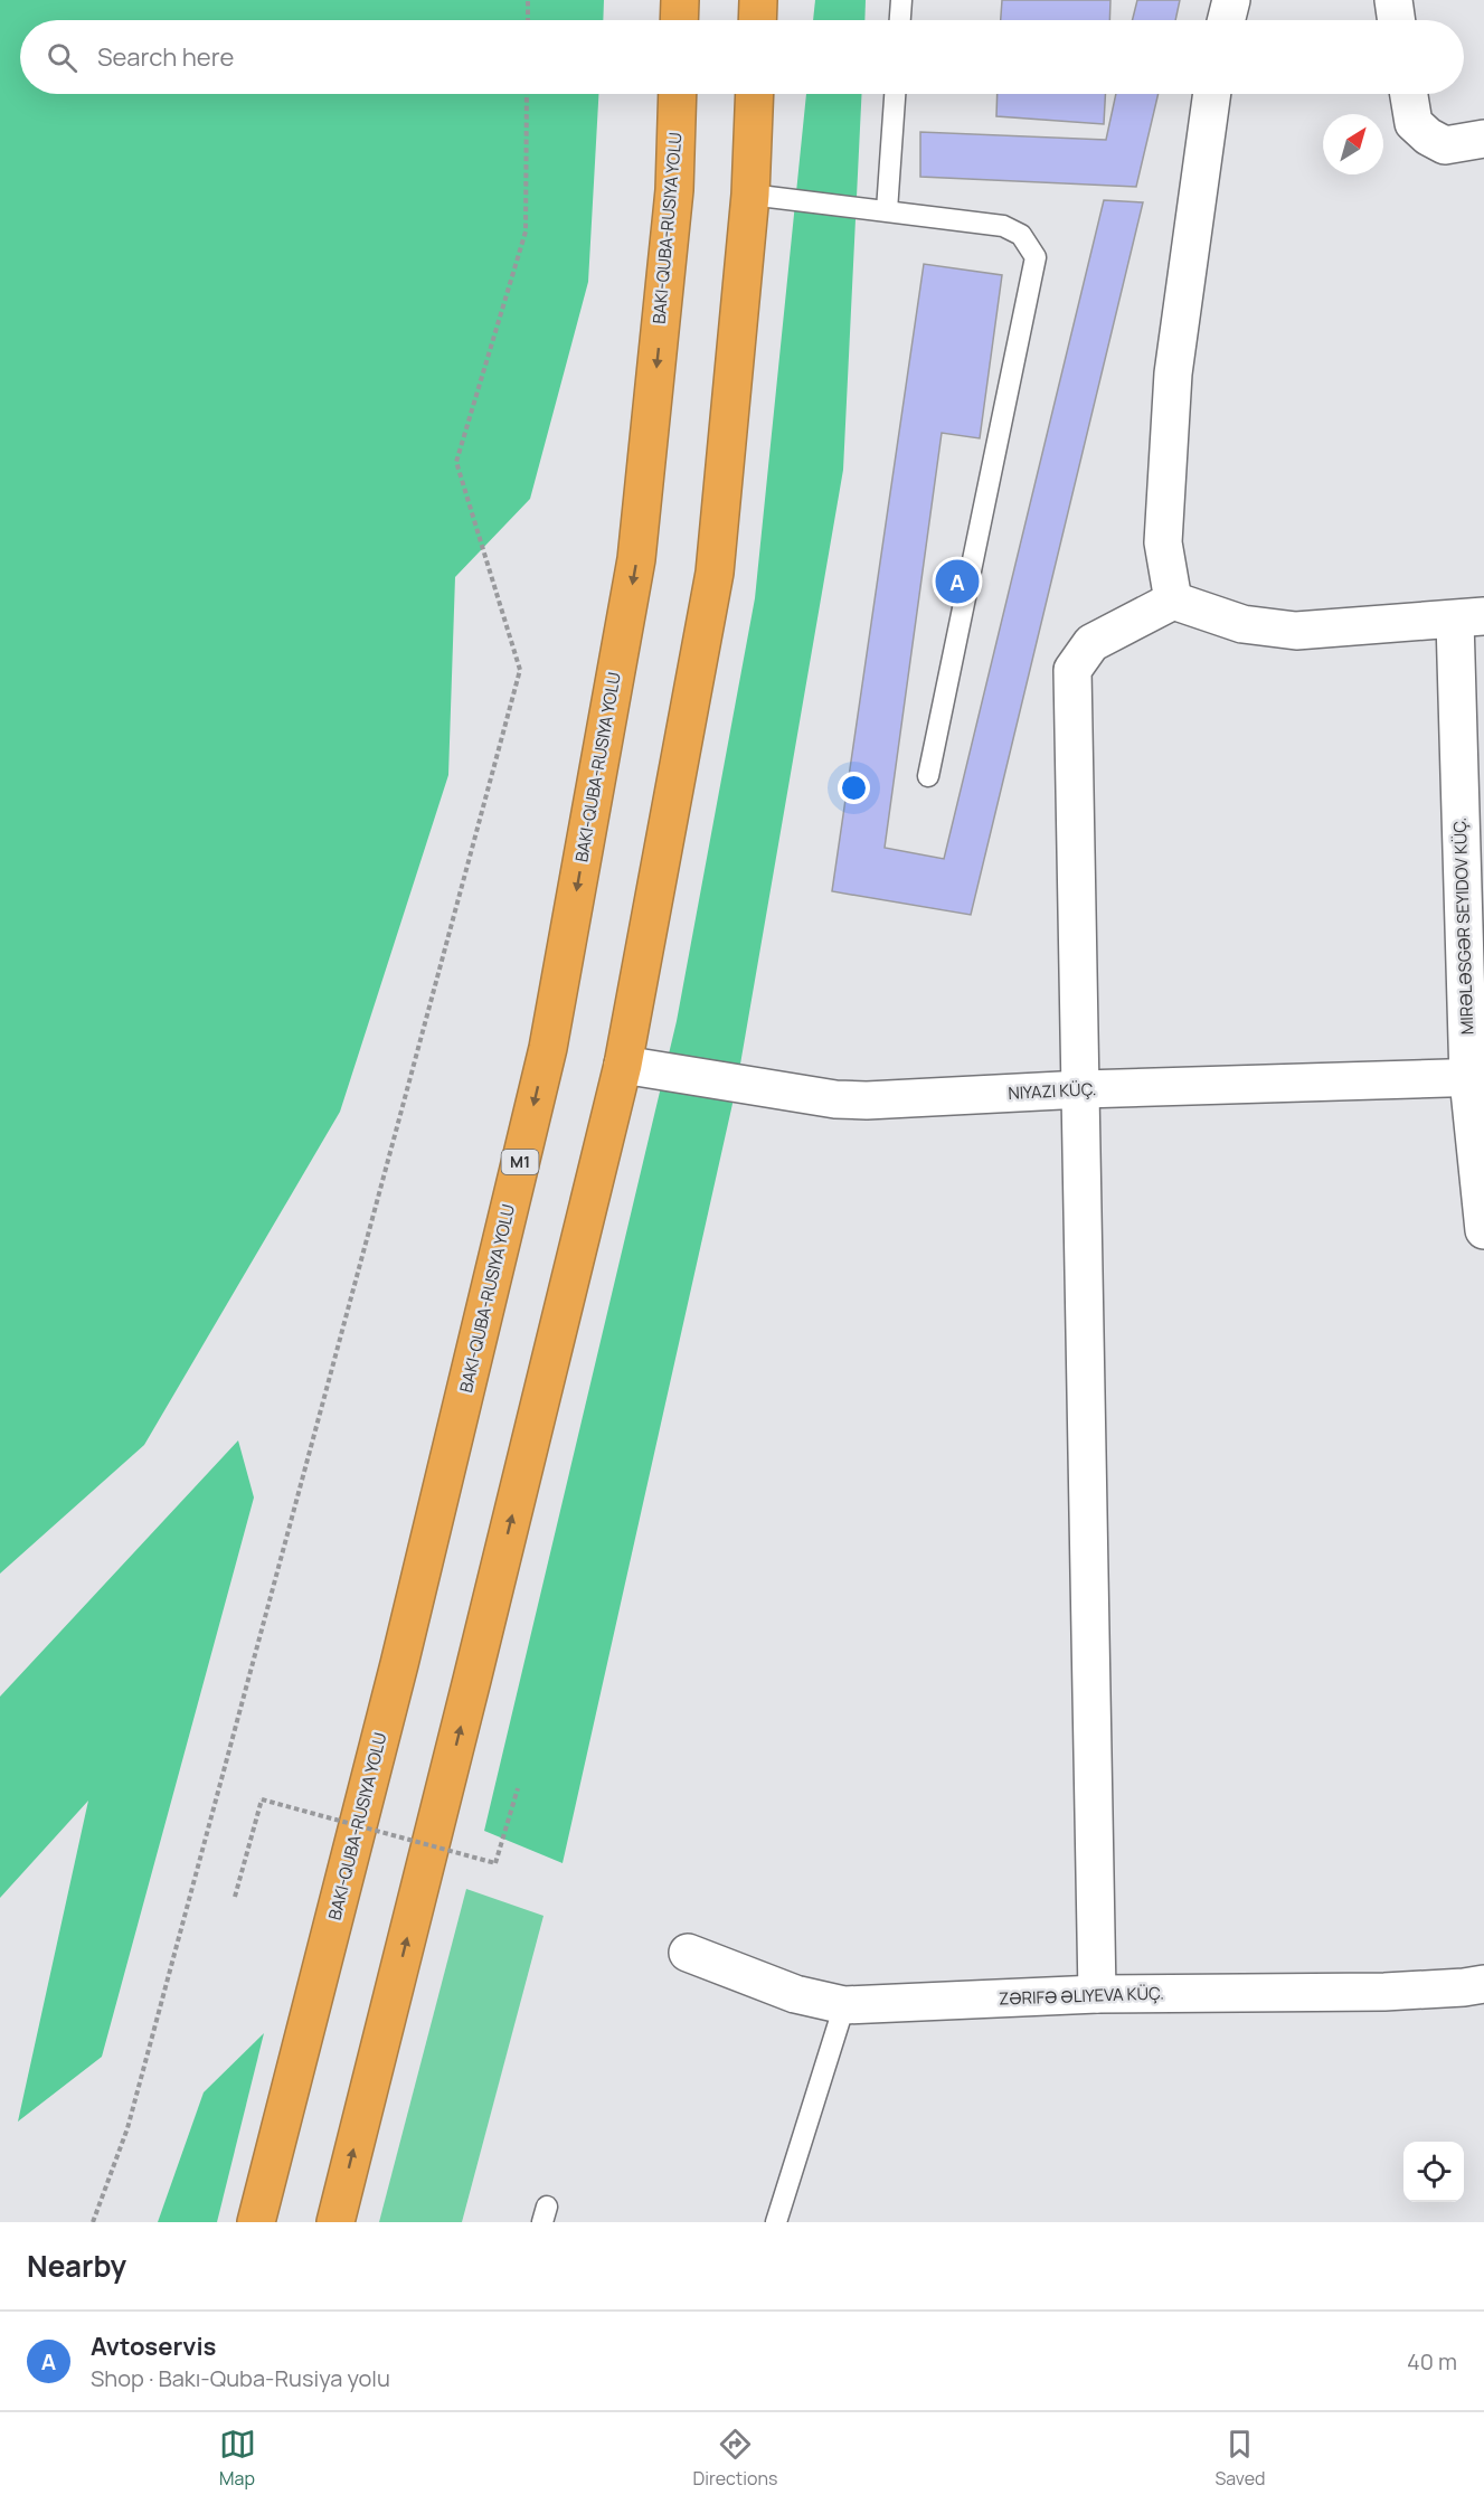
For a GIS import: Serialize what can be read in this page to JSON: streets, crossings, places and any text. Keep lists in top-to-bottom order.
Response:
{
  "streets": {
    "highway": ["M1"],
    "street": ["MIRƏLƏSGƏR SEYIDOV KÜÇ.", "NIYAZI KÜÇ.", "ZƏRIFƏ ƏLIYEVA KÜÇ."]
  },
  "crossings": [
    ["MIRƏLƏSGƏR SEYIDOV KÜÇ.", "NIYAZI KÜÇ."]
  ],
  "north": "top right",
  "page": {
    "search": "Search here",
    "pins": "A",
    "heading": "Nearby",
    "list": [
      {
        "mark": "A",
        "name": "Avtoservis",
        "note": "Shop · Bakı-Quba-Rusiya yolu",
        "value": "40 m"
      }
    ],
    "nav": ["Map", "Directions", "Saved"]
  }
}
